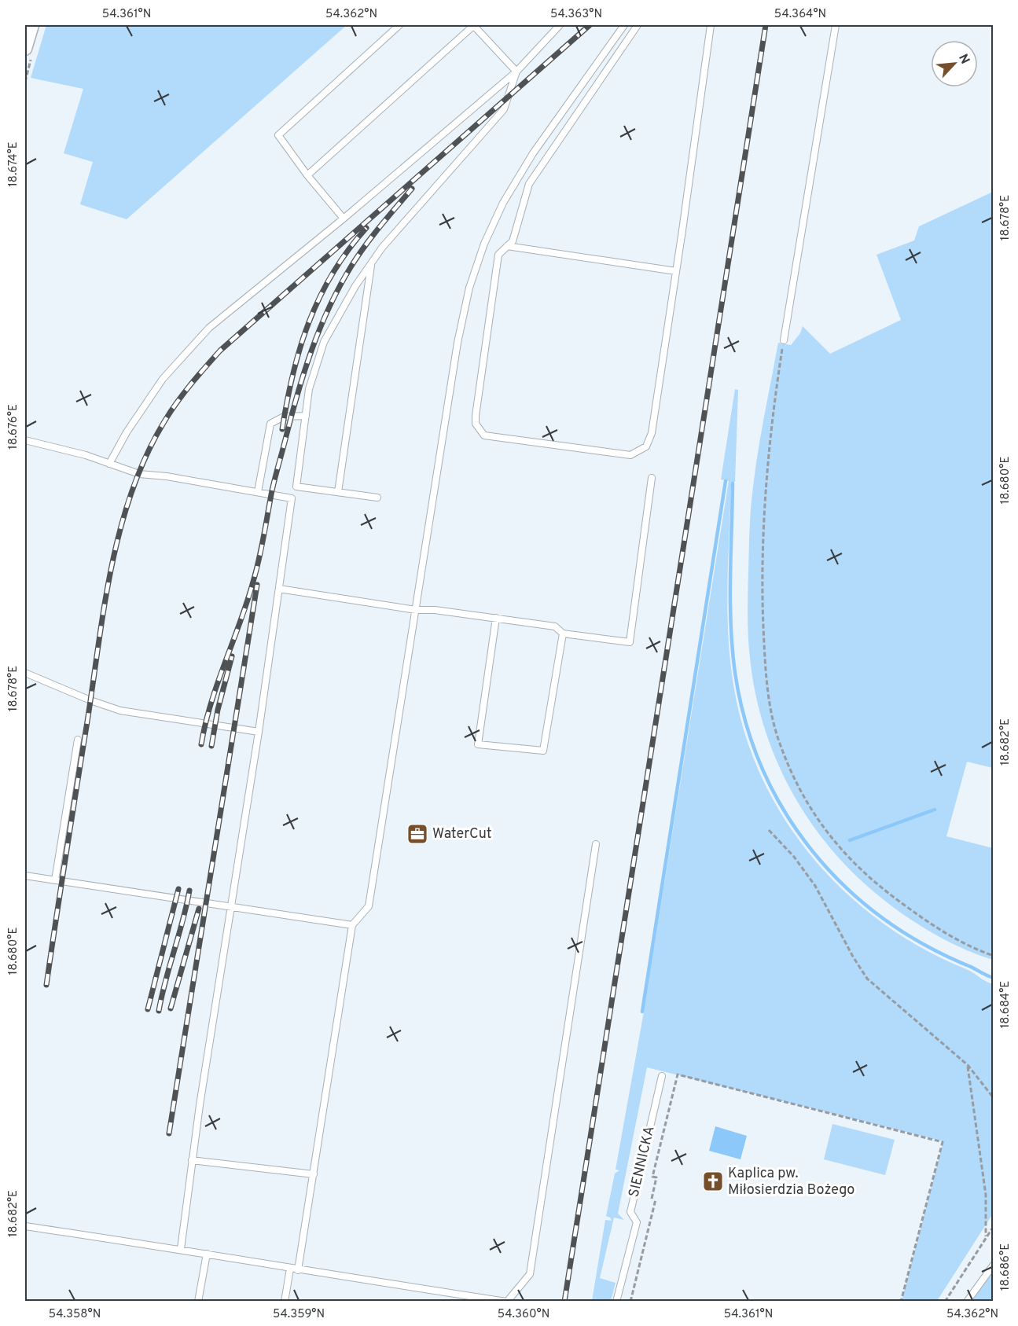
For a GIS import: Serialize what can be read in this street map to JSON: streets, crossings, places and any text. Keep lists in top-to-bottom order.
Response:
{
  "streets": {
    "lane": ["SIENNICKA"]
  },
  "places": {
    "office": ["WaterCut"],
    "church": ["Kaplica pw. Miłosierdzia Bożego"]
  },
  "north": "top right",
  "coordinates": [
    "54.361°N",
    "54.362°N",
    "54.363°N",
    "54.364°N",
    "18.674°E",
    "18.678°E",
    "18.676°E",
    "18.680°E",
    "18.682°E",
    "18.684°E",
    "18.686°E",
    "54.358°N",
    "54.359°N",
    "54.360°N"
  ]
}
